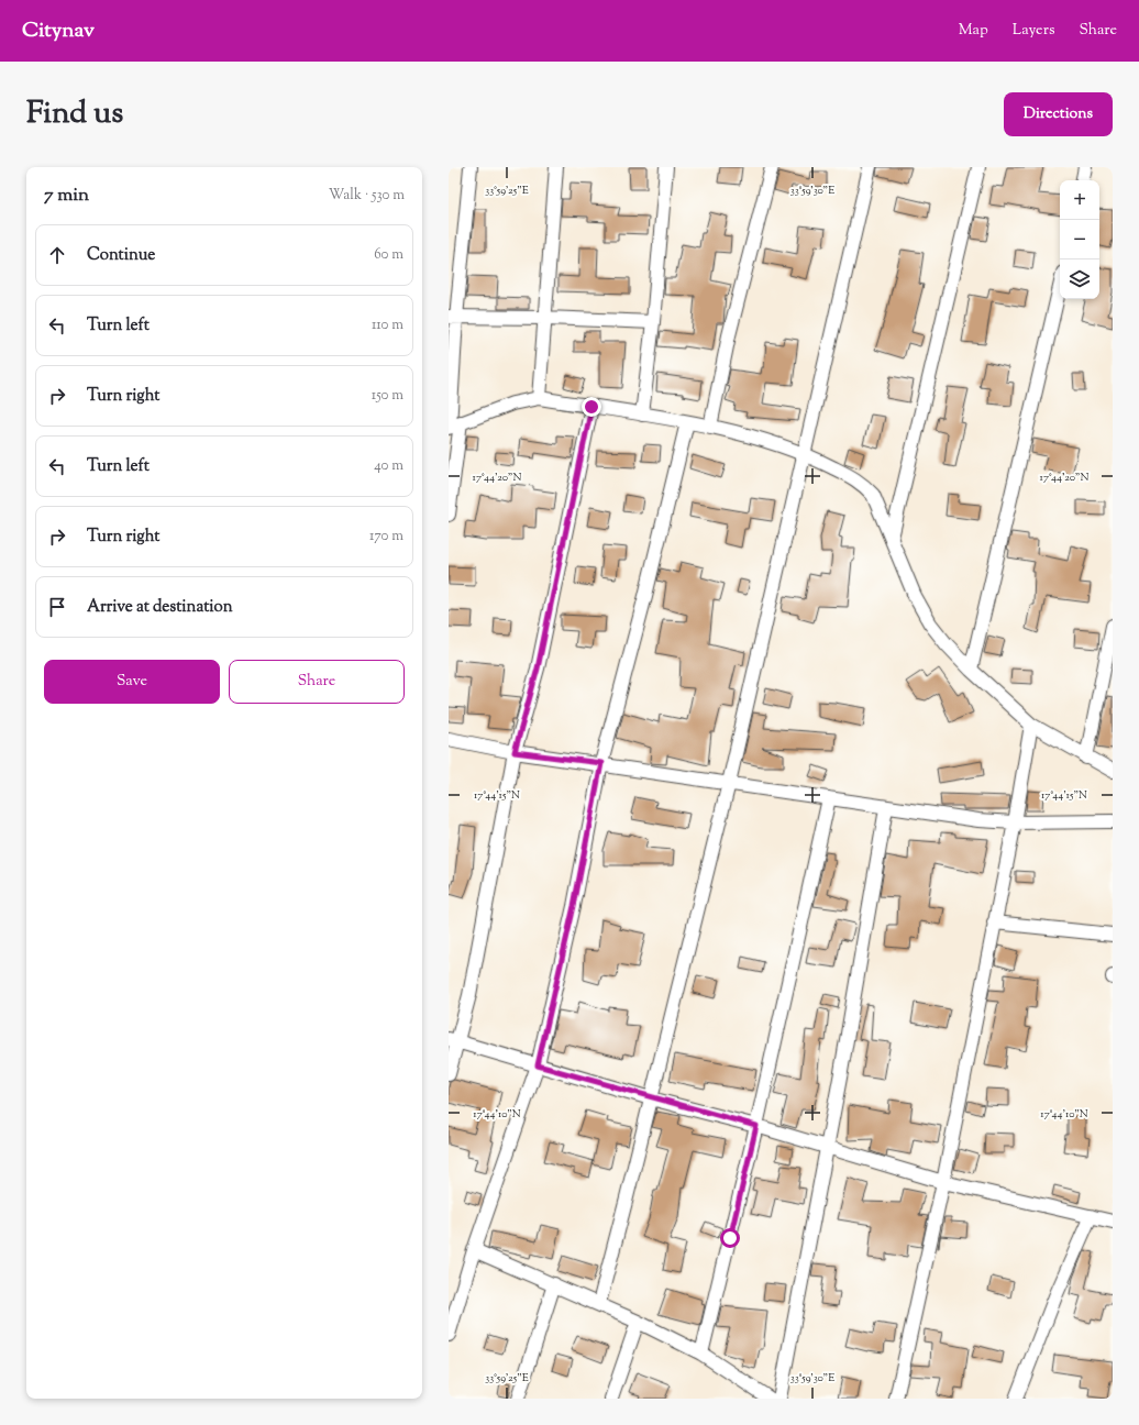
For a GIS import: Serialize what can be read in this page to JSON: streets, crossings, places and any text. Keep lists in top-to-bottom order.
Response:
{
  "page": {
    "header": "Citynav",
    "nav": ["Map", "Layers", "Share"],
    "title": "Find us",
    "buttons": [
      "Directions",
      ["Save", "Share"]
    ],
    "heading": ["7 min", "Walk · 530 m"],
    "map_buttons": ["+", "−"],
    "list": [
      ["Continue", "60 m"],
      ["Turn left", "110 m"],
      ["Turn right", "150 m"],
      ["Turn left", "40 m"],
      ["Turn right", "170 m"],
      "Arrive at destination"
    ]
  },
  "coordinates": [
    "33°59'25\"E",
    "33°59'30\"E",
    "17°44'20\"N",
    "17°44'15\"N",
    "17°44'10\"N"
  ]
}
